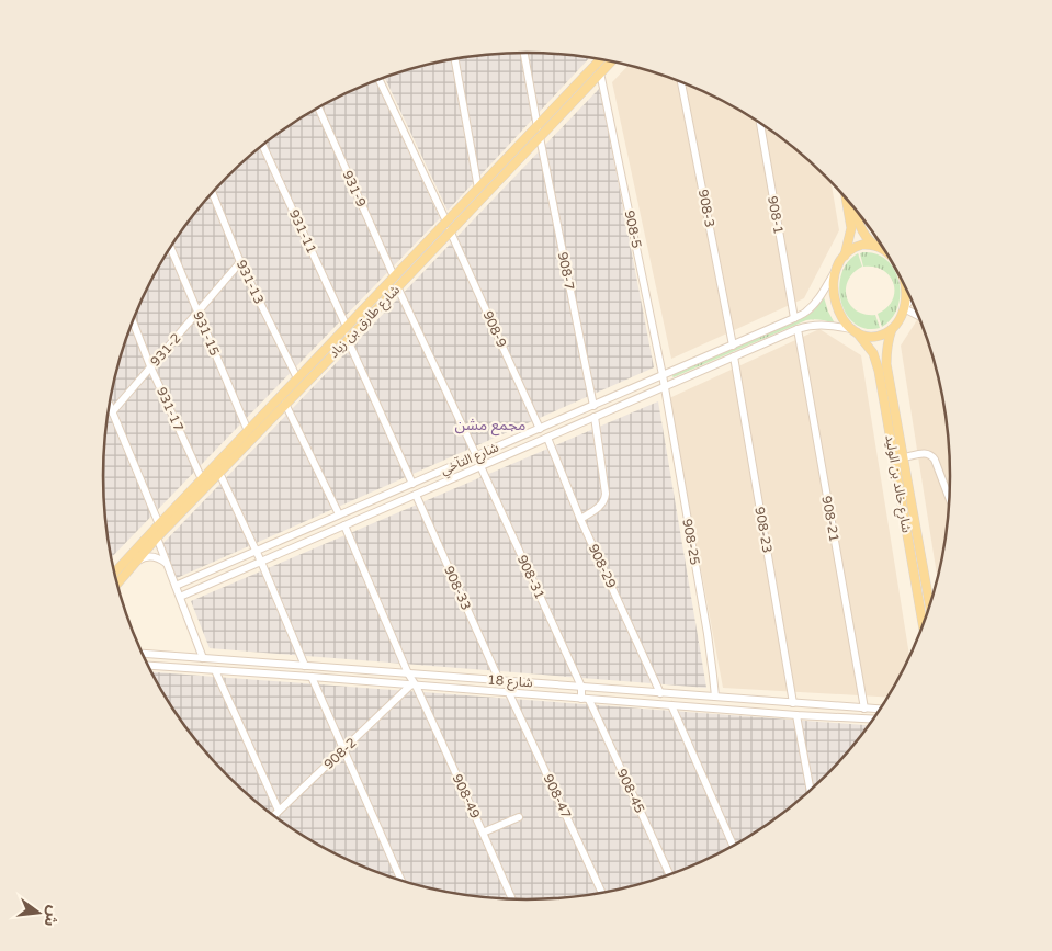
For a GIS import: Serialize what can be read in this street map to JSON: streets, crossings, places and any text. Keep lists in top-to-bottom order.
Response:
{
  "streets": {
    "main road": ["شارع طارق بن زياد", "شارع خالد بن الوليد"],
    "street": [
      "931-9",
      "908-3",
      "908-1",
      "908-5",
      "931-11",
      "908-7",
      "931-13",
      "908-9",
      "931-15",
      "931-2",
      "931-17",
      "شارع التآخي",
      "908-21",
      "908-23",
      "908-25",
      "908-29",
      "908-31",
      "908-33",
      "شارع 18",
      "908-2",
      "908-45",
      "908-49",
      "908-47"
    ]
  },
  "crossings": [
    ["931-9", "شارع طارق بن زياد"],
    ["908-3", "شارع التآخي"],
    ["908-1", "شارع التآخي"],
    ["908-5", "شارع طارق بن زياد"],
    ["908-5", "شارع التآخي"],
    ["908-5", "908-25"],
    ["931-11", "شارع طارق بن زياد"],
    ["908-7", "شارع طارق بن زياد"],
    ["908-7", "شارع التآخي"],
    ["931-13", "شارع طارق بن زياد"],
    ["931-13", "931-2"],
    ["شارع طارق بن زياد", "908-9"],
    ["شارع طارق بن زياد", "931-15"],
    ["شارع طارق بن زياد", "931-17"],
    ["908-9", "شارع التآخي"],
    ["931-15", "931-2"],
    ["931-2", "931-17"],
    ["شارع التآخي", "شارع خالد بن الوليد"],
    ["شارع التآخي", "908-21"],
    ["شارع التآخي", "908-23"],
    ["شارع التآخي", "908-25"],
    ["شارع التآخي", "908-29"],
    ["شارع التآخي", "908-31"],
    ["شارع التآخي", "908-33"],
    ["شارع التآخي", "908-49"],
    ["908-21", "شارع 18"],
    ["908-23", "شارع 18"],
    ["908-25", "شارع 18"],
    ["908-29", "شارع 18"],
    ["908-31", "شارع 18"],
    ["908-33", "شارع 18"],
    ["شارع 18", "908-2"],
    ["شارع 18", "908-45"],
    ["شارع 18", "908-49"],
    ["شارع 18", "908-47"],
    ["908-2", "908-49"]
  ],
  "districts": ["مجمع مشن"],
  "north": "right"
}
